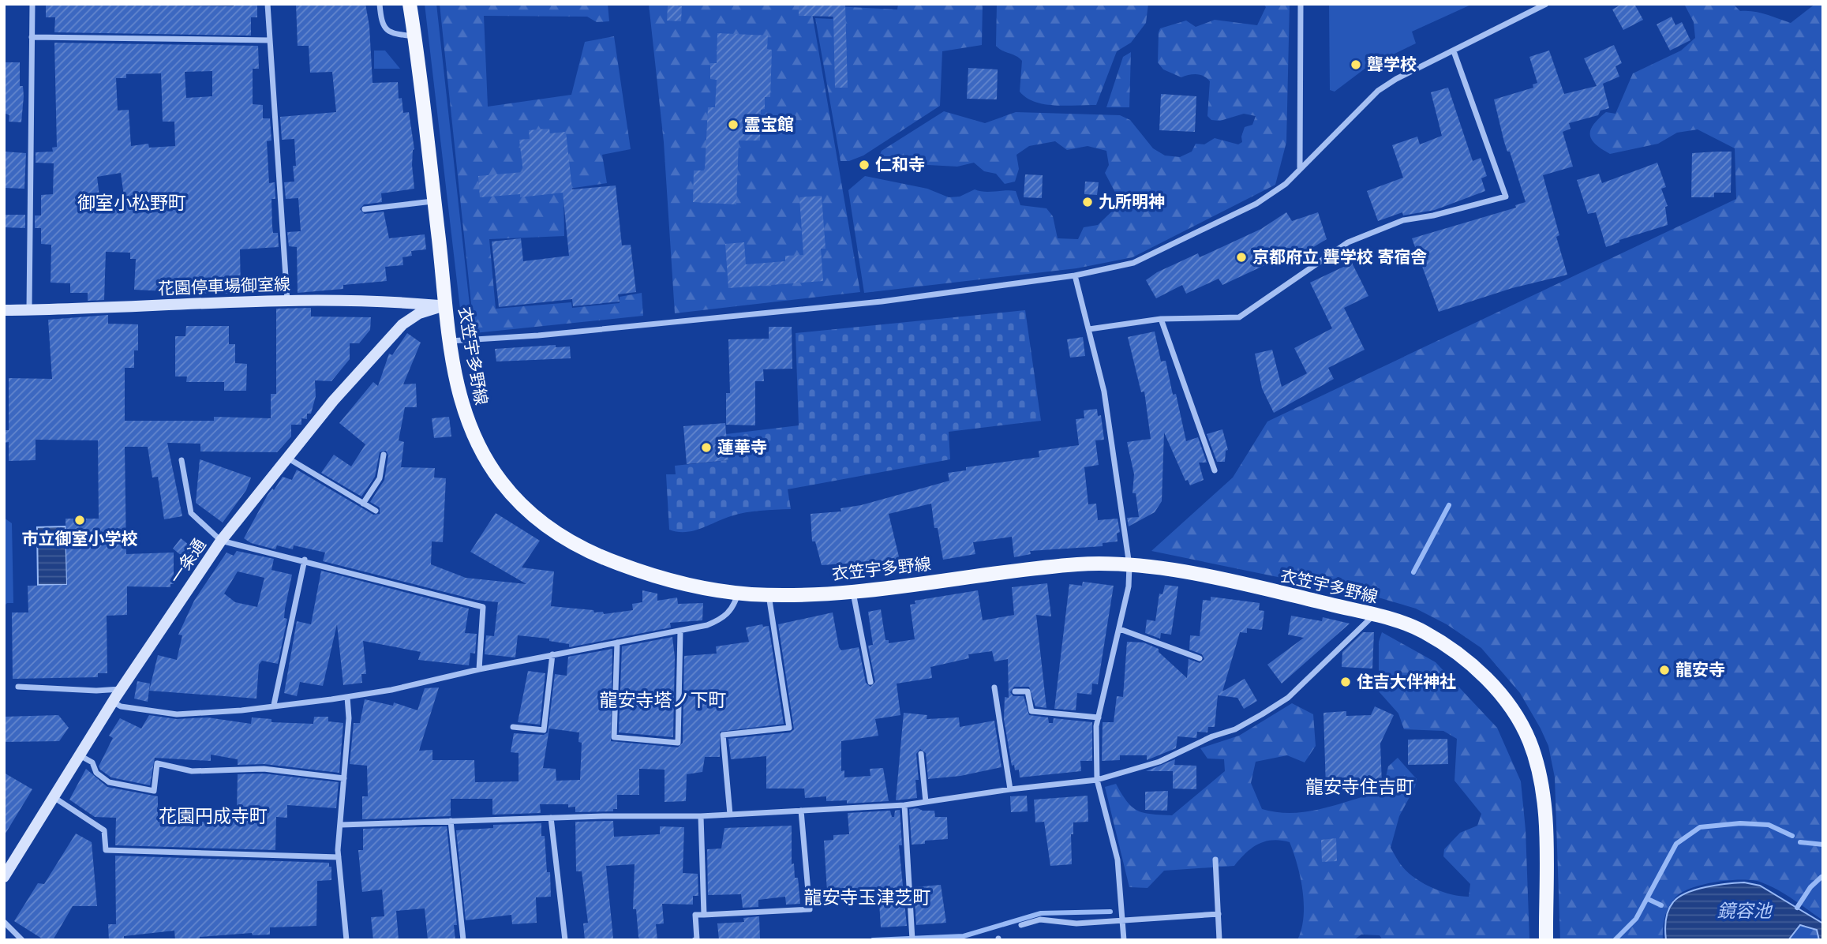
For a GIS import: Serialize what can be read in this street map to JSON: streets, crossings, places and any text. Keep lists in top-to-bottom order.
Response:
{
  "streets": {
    "main road": ["花園停車場御室線", "衣笠宇多野線", "一条通"]
  },
  "crossings": [
    ["花園停車場御室線", "衣笠宇多野線"],
    ["花園停車場御室線", "一条通"],
    ["衣笠宇多野線", "一条通"]
  ],
  "districts": [
    "御室小松野町",
    "龍安寺塔ノ下町",
    "龍安寺住吉町",
    "花園円成寺町",
    "龍安寺玉津芝町"
  ],
  "water": ["鏡容池"],
  "places": [
    "聾学校",
    "霊宝館",
    "仁和寺",
    "九所明神",
    "京都府立 聾学校 寄宿舎",
    "蓮華寺",
    "市立御室小学校",
    "龍安寺",
    "住吉大伴神社"
  ]
}
